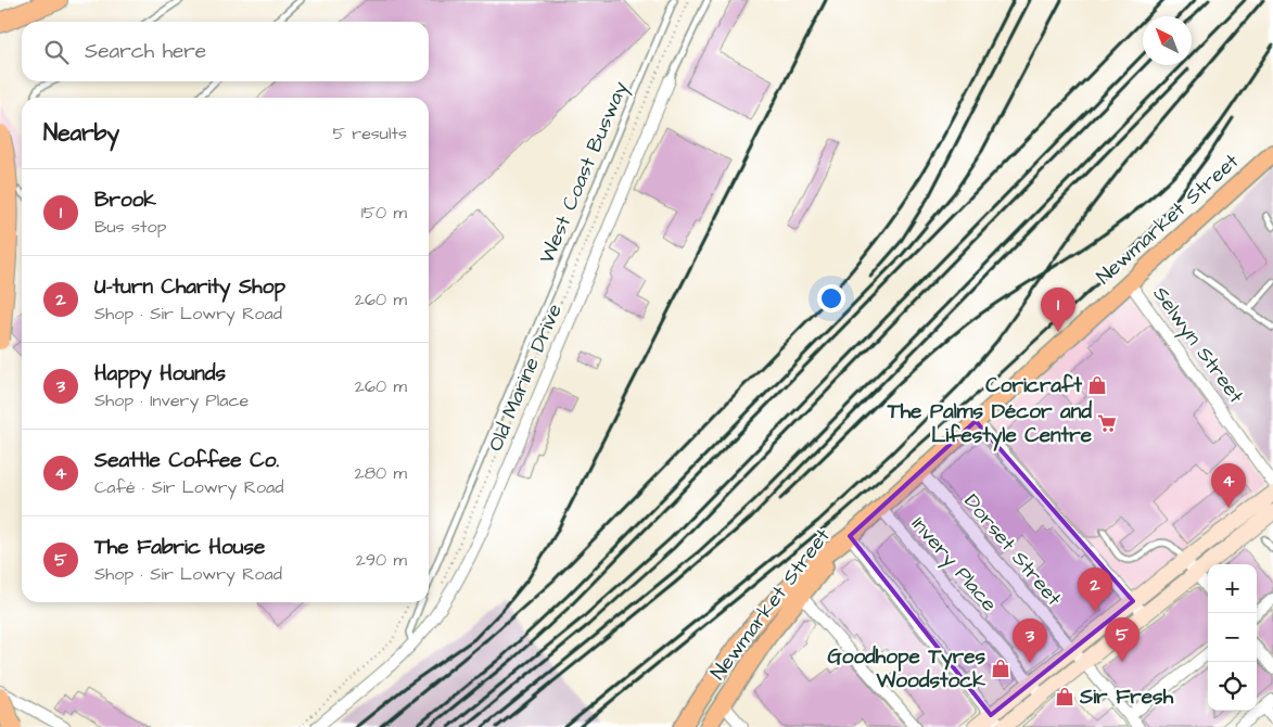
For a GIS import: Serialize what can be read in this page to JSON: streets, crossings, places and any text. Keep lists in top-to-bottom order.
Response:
{
  "streets": {
    "main road": ["Newmarket Street"],
    "street": [
      "Selwyn Street",
      "Old Marine Drive",
      "Dorset Street",
      "Invery Place"
    ],
    "lane": ["West Coast Busway"]
  },
  "crossings": [
    ["West Coast Busway", "Old Marine Drive"],
    ["Newmarket Street", "Selwyn Street"],
    ["Newmarket Street", "Dorset Street"],
    ["Newmarket Street", "Invery Place"]
  ],
  "places": {
    "shop": ["Coricraft", "Goodhope Tyres Woodstock", "Sir Fresh"],
    "supermarket": ["The Palms Décor and Lifestyle Centre"]
  },
  "north": "top left",
  "page": {
    "search": "Search here",
    "heading": ["Nearby", "5 results"],
    "list": [
      {
        "mark": "1",
        "name": "Brook",
        "note": "Bus stop",
        "value": "150 m"
      },
      {
        "mark": "2",
        "name": "U-turn Charity Shop",
        "note": "Shop · Sir Lowry Road",
        "value": "260 m"
      },
      {
        "mark": "3",
        "name": "Happy Hounds",
        "note": "Shop · Invery Place",
        "value": "260 m"
      },
      {
        "mark": "4",
        "name": "Seattle Coffee Co.",
        "note": "Café · Sir Lowry Road",
        "value": "280 m"
      },
      {
        "mark": "5",
        "name": "The Fabric House",
        "note": "Shop · Sir Lowry Road",
        "value": "290 m"
      }
    ],
    "pins": [
      "1",
      "4",
      "2",
      "5",
      "3"
    ],
    "map_buttons": ["+", "−"]
  }
}
